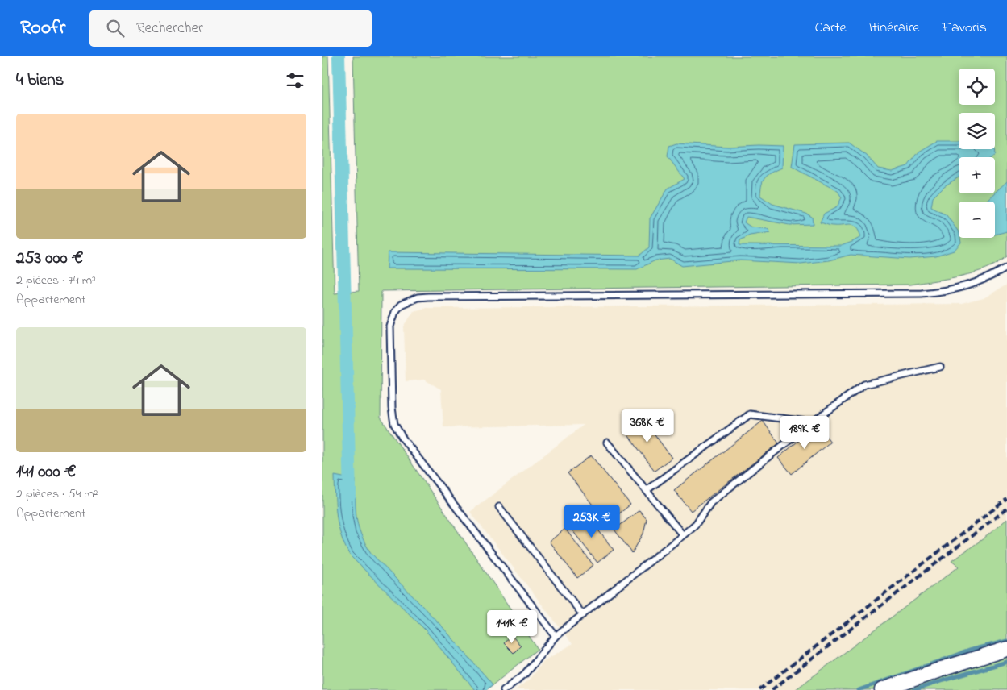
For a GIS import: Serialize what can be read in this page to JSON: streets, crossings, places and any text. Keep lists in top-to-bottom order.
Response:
{
  "page": {
    "header": "Roofr",
    "search": "Rechercher",
    "nav": ["Carte", "Itinéraire", "Favoris"],
    "heading": "4 biens",
    "map_buttons": ["+", "−"],
    "list": [
      {
        "name": "253 000 €",
        "note": "2 pièces · 74 m² · Appartement"
      },
      {
        "name": "141 000 €",
        "note": "2 pièces · 54 m² · Appartement"
      }
    ],
    "price": [
      "368K €",
      "189K €",
      "253K €",
      "141K €"
    ]
  }
}
